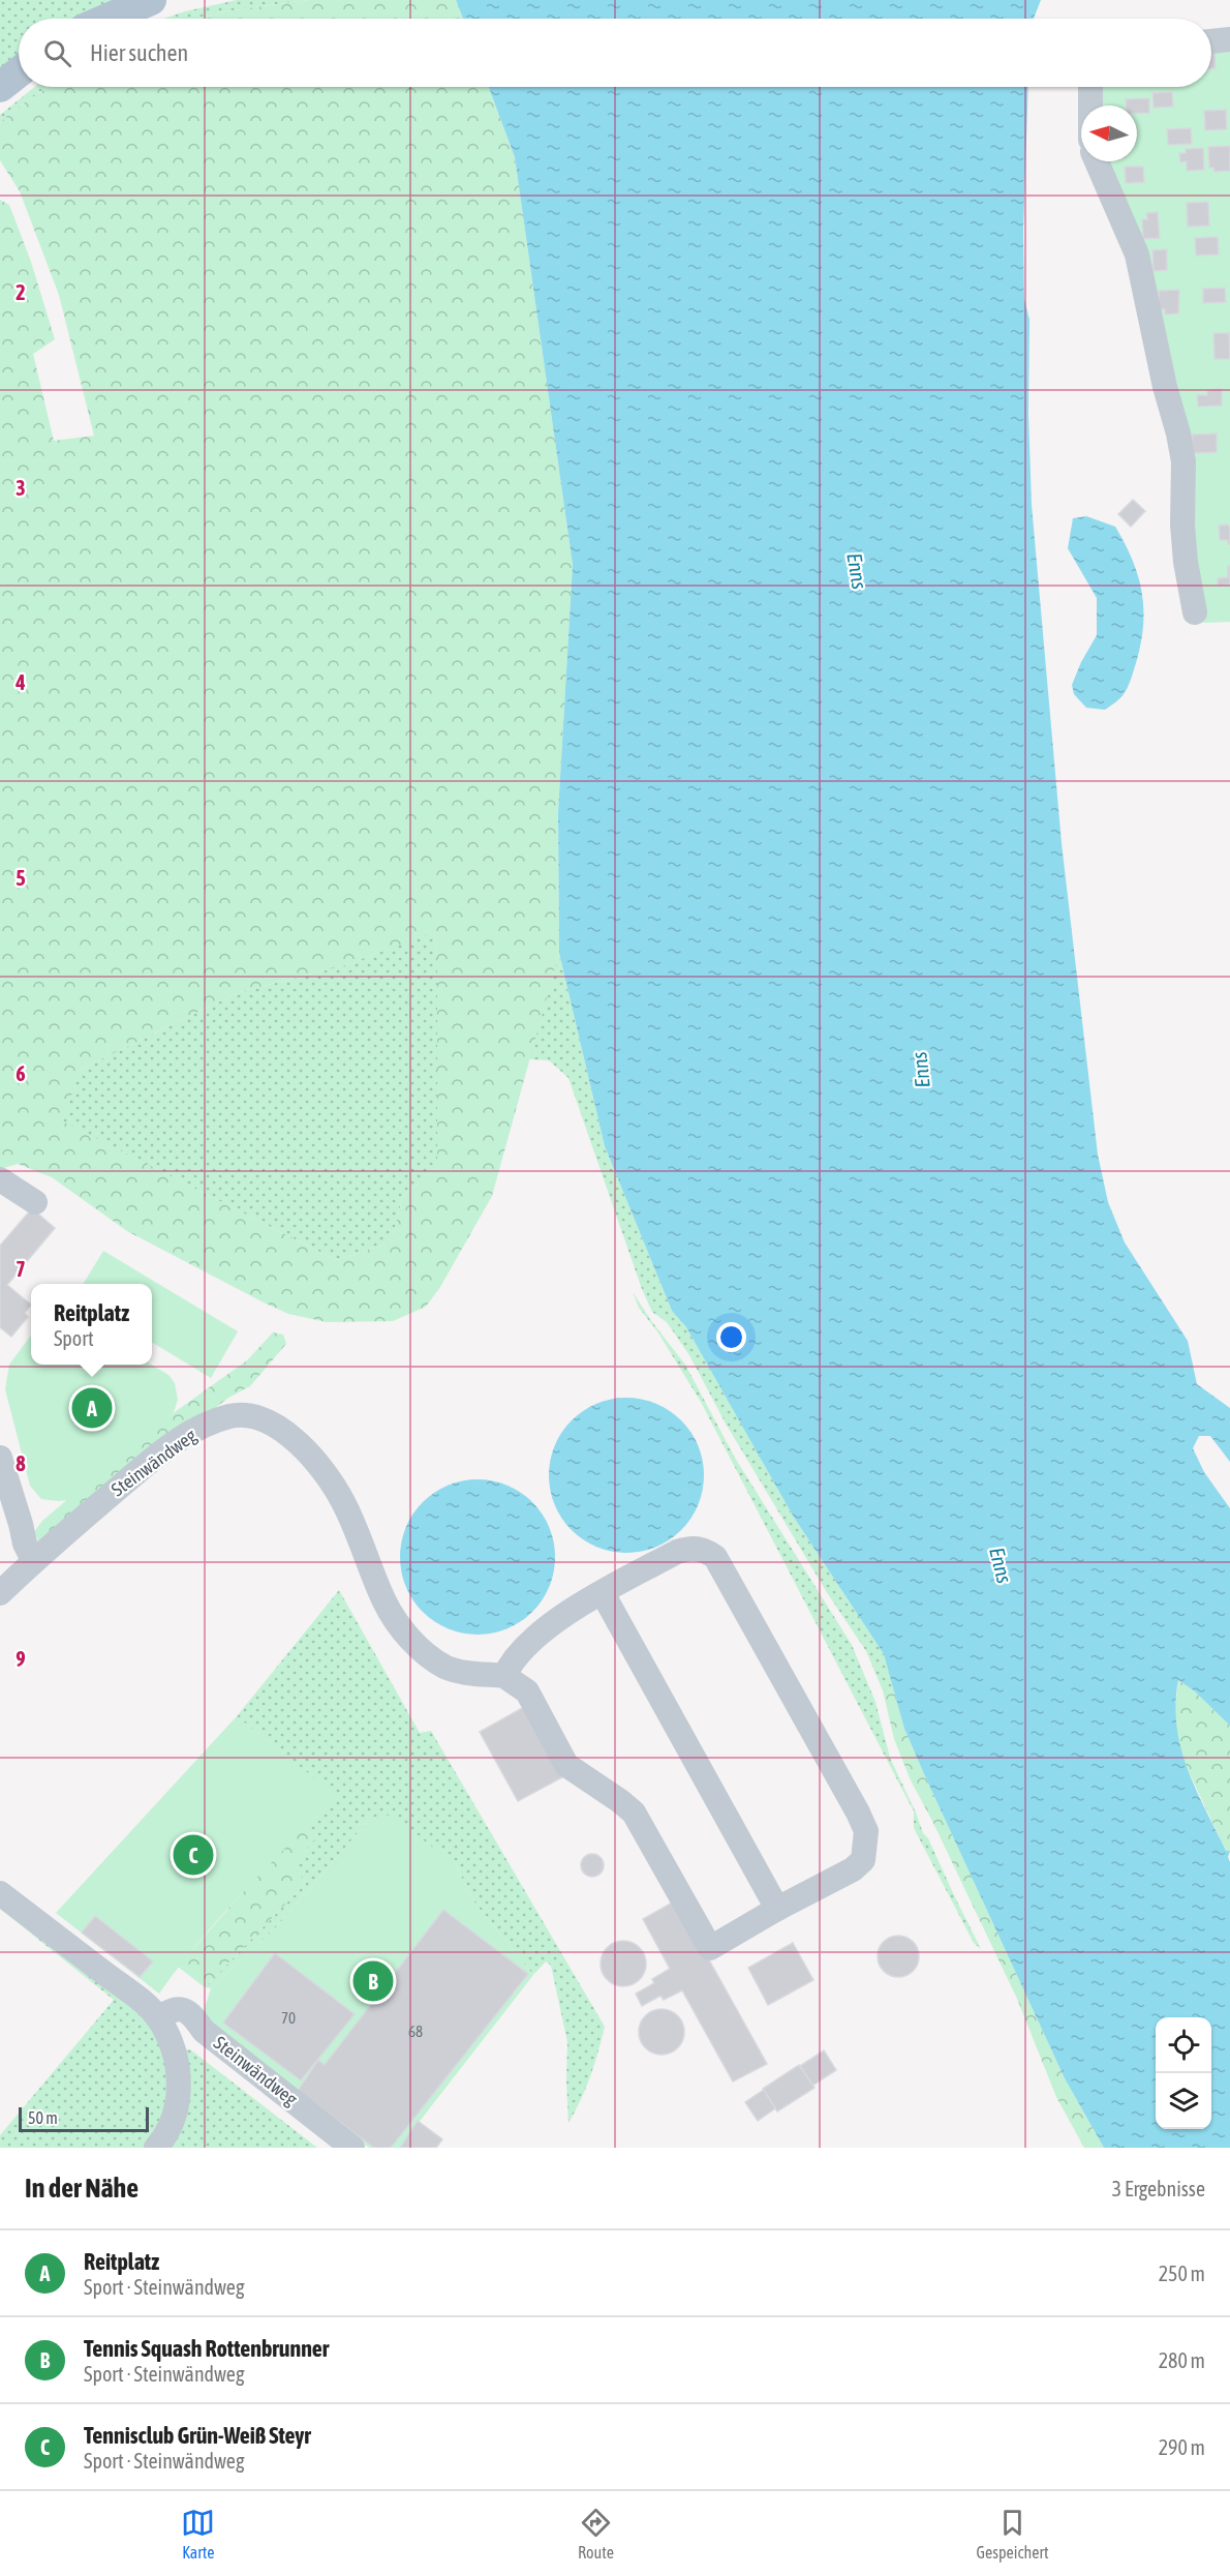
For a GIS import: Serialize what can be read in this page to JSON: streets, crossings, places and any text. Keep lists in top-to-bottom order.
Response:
{
  "streets": {
    "street": ["Steinwändweg"]
  },
  "water": ["Enns"],
  "house_numbers": ["70", "68"],
  "scale_bar": "50 m",
  "north": "left",
  "page": {
    "search": "Hier suchen",
    "popup": ["Reitplatz", "Sport"],
    "pins": ["A", "C", "B"],
    "scale": "50 m",
    "heading": ["In der Nähe", "3 Ergebnisse"],
    "list": [
      {
        "mark": "A",
        "name": "Reitplatz",
        "note": "Sport · Steinwändweg",
        "value": "250 m"
      },
      {
        "mark": "B",
        "name": "Tennis Squash Rottenbrunner",
        "note": "Sport · Steinwändweg",
        "value": "280 m"
      },
      {
        "mark": "C",
        "name": "Tennisclub Grün-Weiß Steyr",
        "note": "Sport · Steinwändweg",
        "value": "290 m"
      }
    ],
    "nav": ["Karte", "Route", "Gespeichert"]
  },
  "grid": {
    "rows": [
      "2",
      "3",
      "4",
      "5",
      "6",
      "7",
      "8",
      "9"
    ]
  }
}
